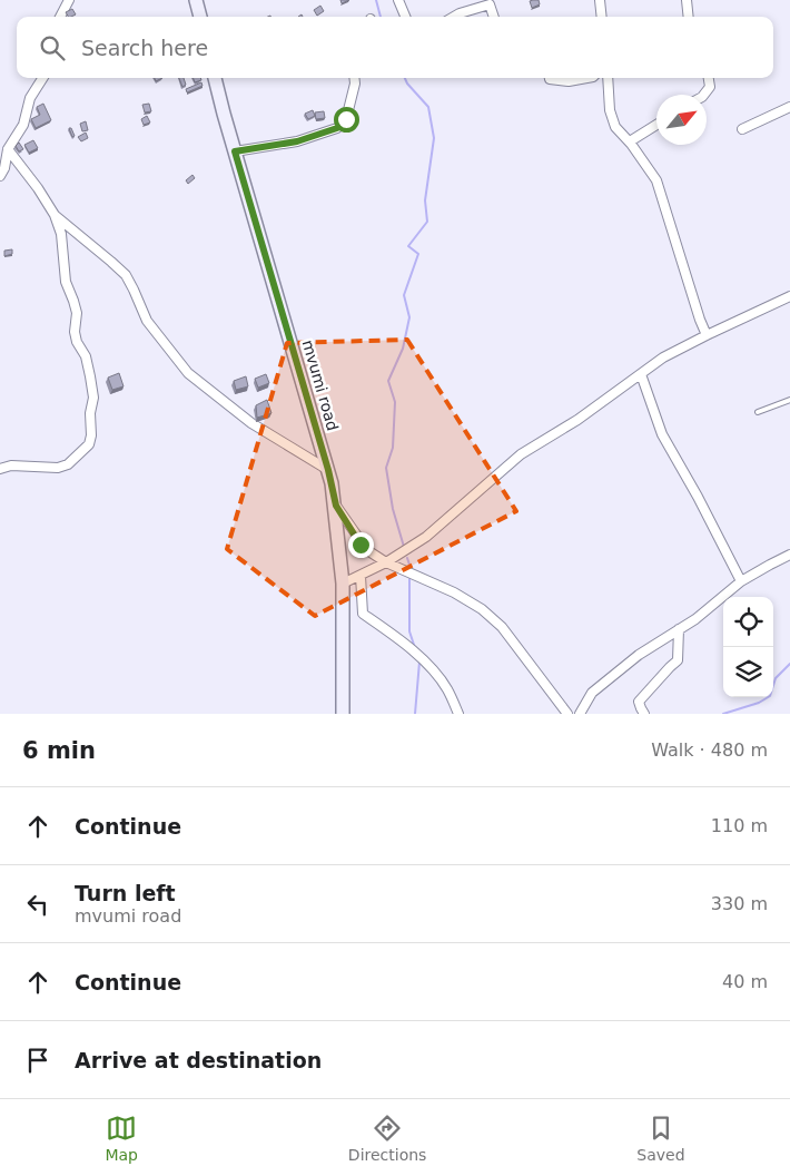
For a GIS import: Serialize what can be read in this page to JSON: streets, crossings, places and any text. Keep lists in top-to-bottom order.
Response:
{
  "streets": {
    "street": ["mvumi road"]
  },
  "north": "top right",
  "page": {
    "search": "Search here",
    "heading": ["6 min", "Walk · 480 m"],
    "list": [
      ["Continue", "110 m"],
      ["Turn left", "mvumi road", "330 m"],
      ["Continue", "40 m"],
      "Arrive at destination"
    ],
    "nav": ["Map", "Directions", "Saved"]
  }
}
